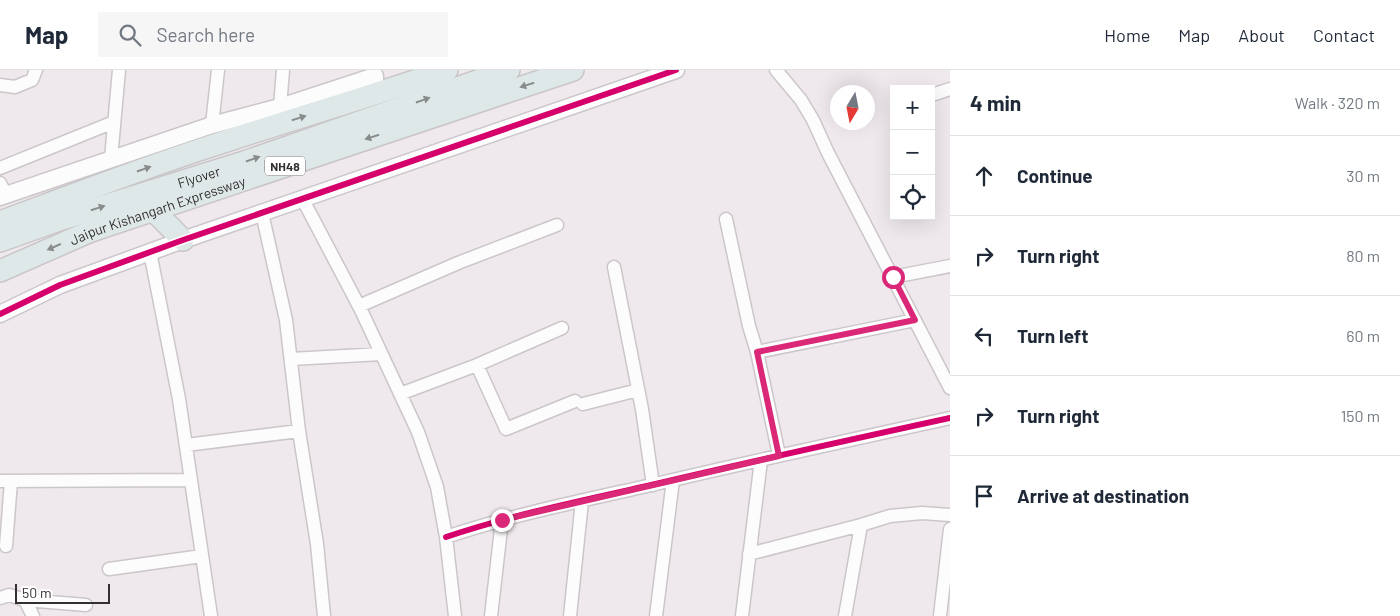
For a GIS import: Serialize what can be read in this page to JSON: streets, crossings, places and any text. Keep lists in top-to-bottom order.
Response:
{
  "streets": {
    "highway": ["NH48", "Flyover", "Jaipur Kishangarh Expressway"]
  },
  "scale_bar": "50 m",
  "north": "bottom",
  "page": {
    "header": "Map",
    "search": "Search here",
    "nav": [
      "Home",
      "Map",
      "About",
      "Contact"
    ],
    "heading": ["4 min", "Walk · 320 m"],
    "map_buttons": ["+", "−"],
    "list": [
      ["Continue", "30 m"],
      ["Turn right", "80 m"],
      ["Turn left", "60 m"],
      ["Turn right", "150 m"],
      "Arrive at destination"
    ],
    "scale": "50 m"
  }
}
